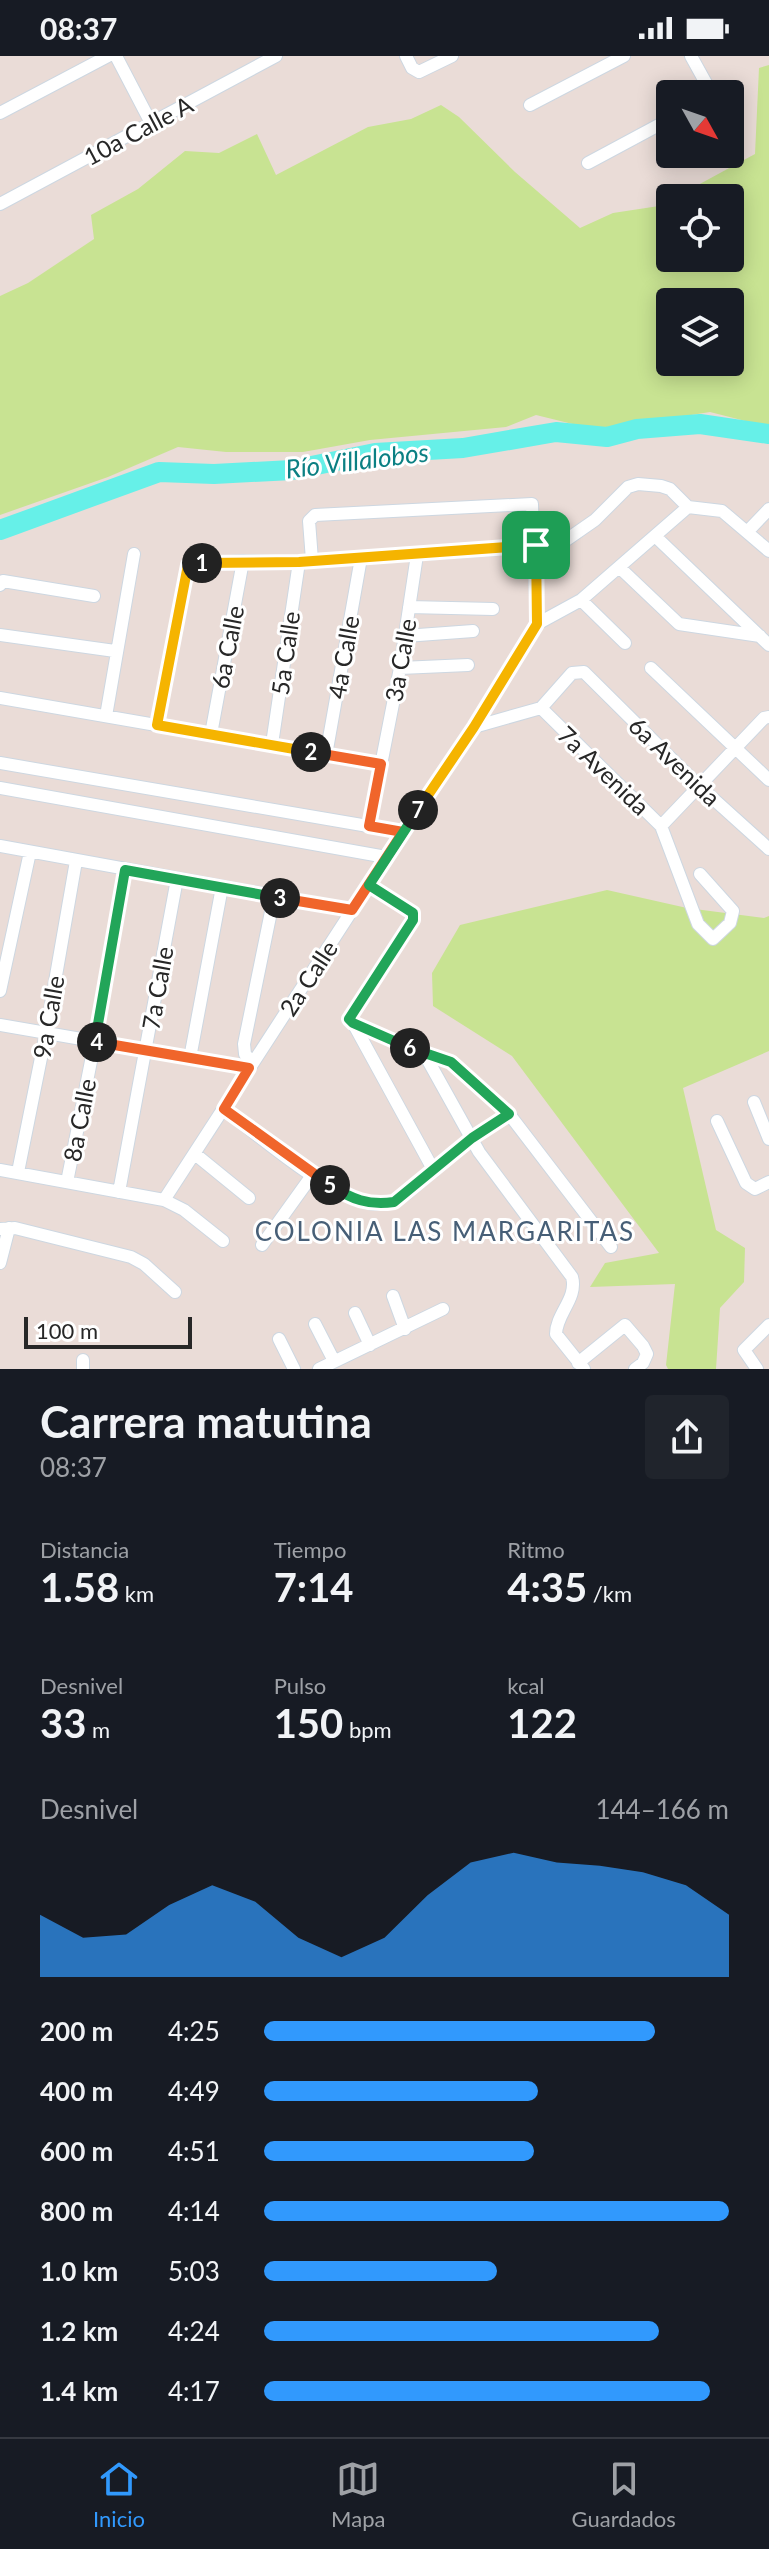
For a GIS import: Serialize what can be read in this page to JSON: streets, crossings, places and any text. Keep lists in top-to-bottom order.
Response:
{
  "streets": {
    "street": [
      "10a Calle A",
      "6a Calle",
      "5a Calle",
      "4a Calle",
      "3a Calle",
      "6a Avenida",
      "7a Avenida",
      "2a Calle",
      "7a Calle",
      "9a Calle",
      "8a Calle"
    ]
  },
  "crossings": [
    ["6a Avenida", "7a Avenida"]
  ],
  "districts": ["COLONIA LAS MARGARITAS"],
  "water": ["Río Villalobos"],
  "scale_bar": "100 m",
  "north": "bottom right",
  "page": {
    "status": "08:37",
    "pins": [
      "1",
      "2",
      "7",
      "3",
      "4",
      "6",
      "5"
    ],
    "scale": "100 m",
    "heading": ["Carrera matutina", "08:37"],
    "stats": [
      ["Distancia", "1.58 km"],
      ["Tiempo", "7:14"],
      ["Ritmo", "4:35 /km"],
      ["Desnivel", "33 m"],
      ["Pulso", "150 bpm"],
      ["kcal", "122"]
    ],
    "chart": ["Desnivel", "144–166 m"],
    "list": [
      {
        "name": "200 m",
        "note": "4:25"
      },
      {
        "name": "400 m",
        "note": "4:49"
      },
      {
        "name": "600 m",
        "note": "4:51"
      },
      {
        "name": "800 m",
        "note": "4:14"
      },
      {
        "name": "1.0 km",
        "note": "5:03"
      },
      {
        "name": "1.2 km",
        "note": "4:24"
      },
      {
        "name": "1.4 km",
        "note": "4:17"
      }
    ],
    "tabs": ["Inicio", "Mapa", "Guardados"]
  }
}
